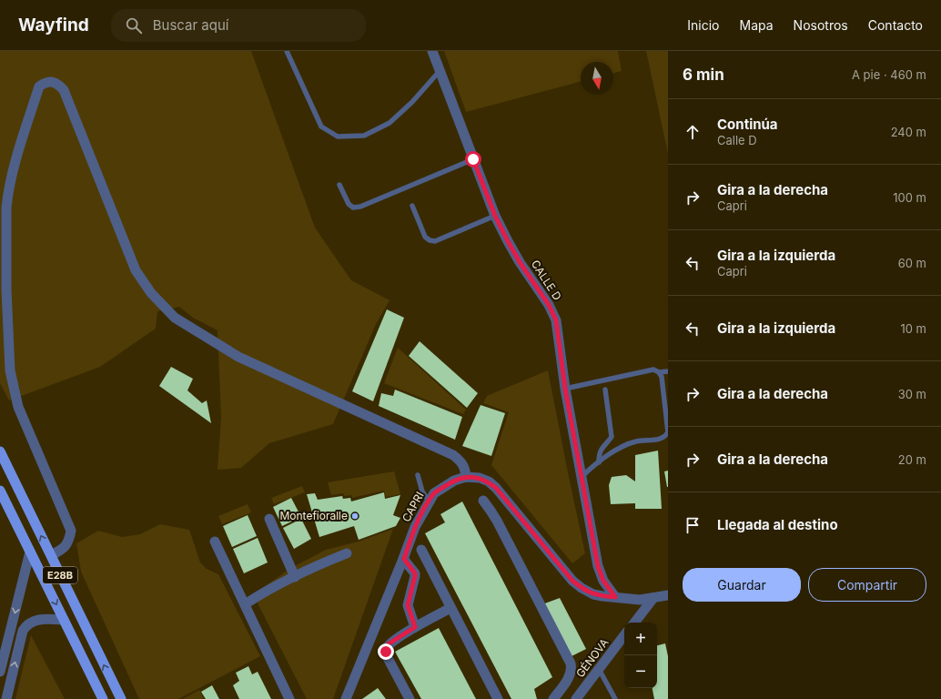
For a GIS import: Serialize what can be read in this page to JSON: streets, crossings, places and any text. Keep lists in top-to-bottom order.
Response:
{
  "streets": {
    "main road": ["E28B"],
    "street": ["CALLE D", "CAPRI", "GÉNOVA"]
  },
  "places": ["Montefioralle"],
  "north": "bottom",
  "page": {
    "header": "Wayfind",
    "search": "Buscar aquí",
    "nav": [
      "Inicio",
      "Mapa",
      "Nosotros",
      "Contacto"
    ],
    "heading": ["6 min", "A pie · 460 m"],
    "list": [
      ["Continúa", "Calle D", "240 m"],
      ["Gira a la derecha", "Capri", "100 m"],
      ["Gira a la izquierda", "Capri", "60 m"],
      ["Gira a la izquierda", "10 m"],
      ["Gira a la derecha", "30 m"],
      ["Gira a la derecha", "20 m"],
      "Llegada al destino"
    ],
    "buttons": ["Guardar", "Compartir"],
    "map_buttons": ["+", "−"]
  }
}
